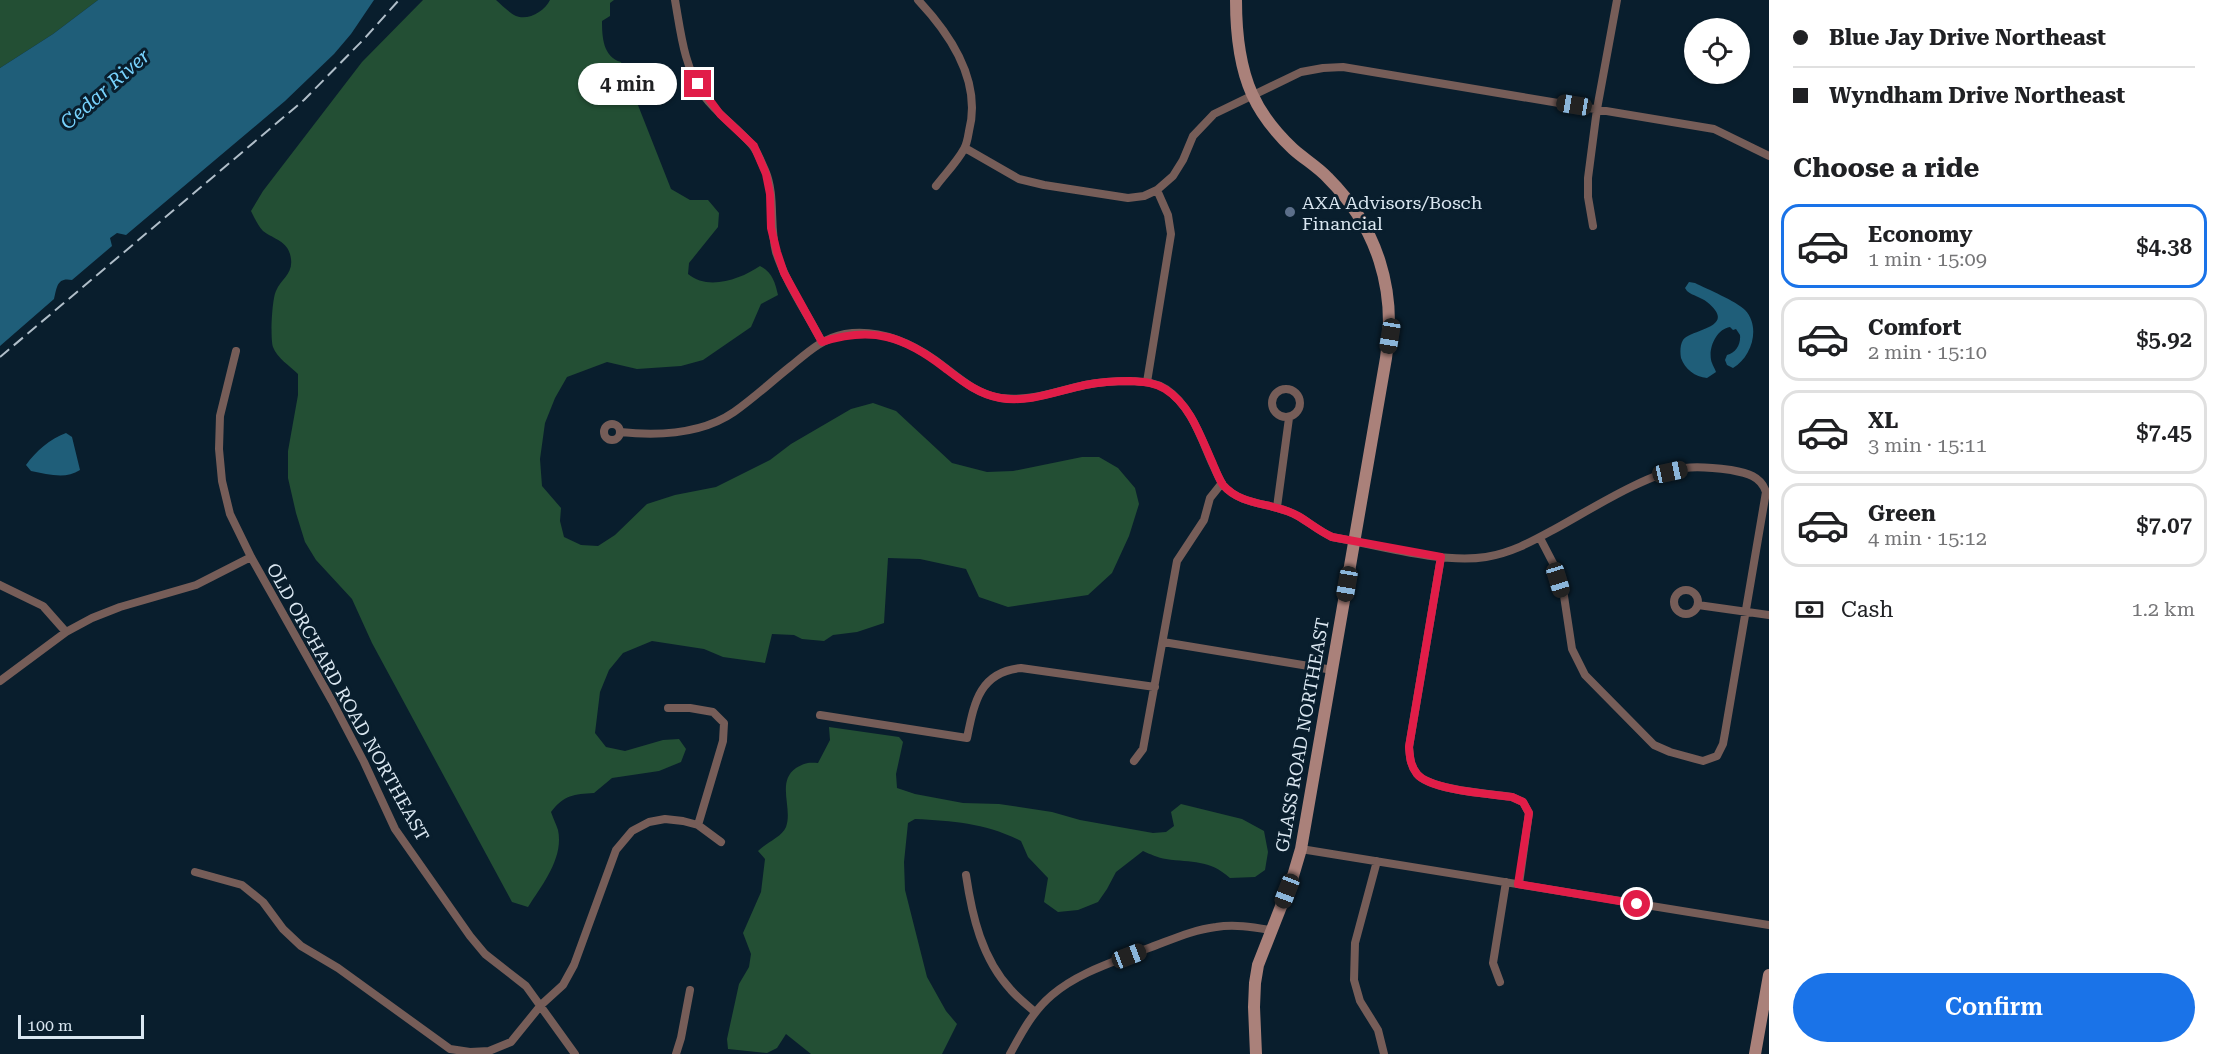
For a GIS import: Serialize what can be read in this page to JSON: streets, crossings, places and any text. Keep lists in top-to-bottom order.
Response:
{
  "streets": {
    "street": ["OLD ORCHARD ROAD NORTHEAST", "GLASS ROAD NORTHEAST"]
  },
  "water": ["Cedar River"],
  "places": ["AXA Advisors/Bosch Financial"],
  "scale_bar": "100 m",
  "page": {
    "banner": ["Blue Jay Drive Northeast", "Wyndham Drive Northeast"],
    "bubble": "4 min",
    "heading": "Choose a ride",
    "list": [
      {
        "name": "Economy",
        "note": "1 min · 15:09",
        "value": "$4.38"
      },
      {
        "name": "Comfort",
        "note": "2 min · 15:10",
        "value": "$5.92"
      },
      {
        "name": "XL",
        "note": "3 min · 15:11",
        "value": "$7.45"
      },
      {
        "name": "Green",
        "note": "4 min · 15:12",
        "value": "$7.07"
      }
    ],
    "pay": ["Cash", "1.2 km"],
    "buttons": "Confirm",
    "scale": "100 m"
  }
}
